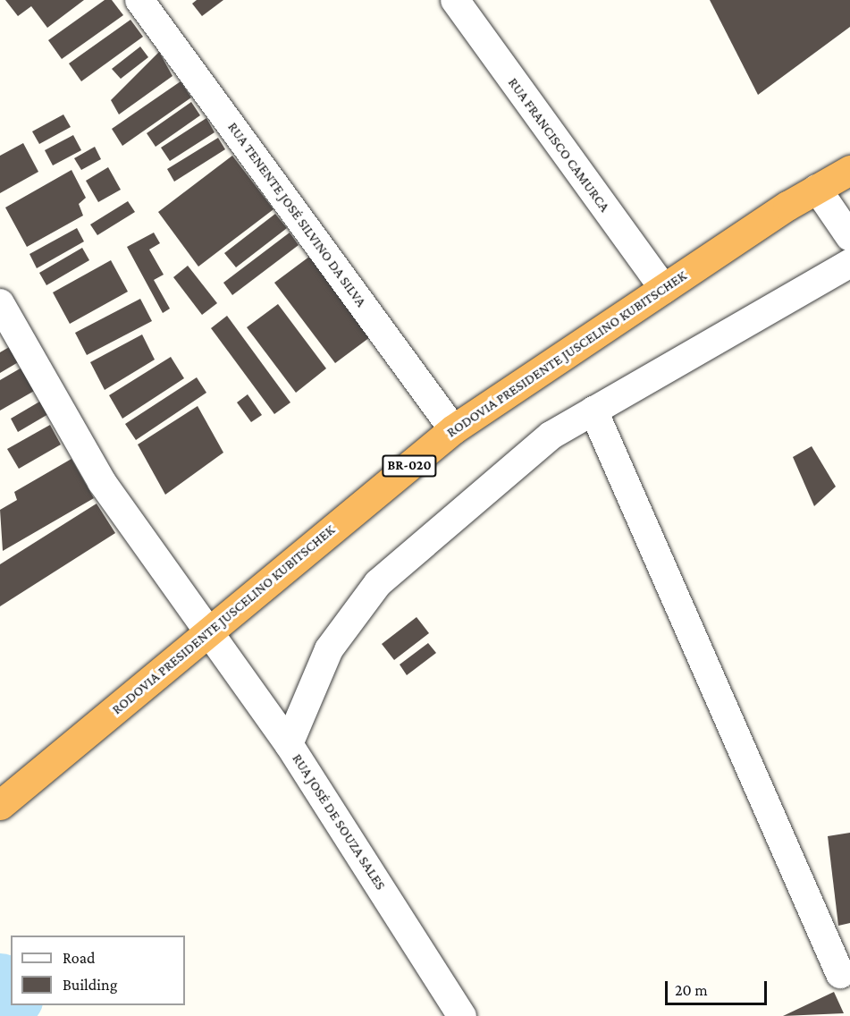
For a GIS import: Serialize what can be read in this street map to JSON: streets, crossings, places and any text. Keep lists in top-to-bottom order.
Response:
{
  "streets": {
    "highway": ["RODOVIA PRESIDENTE JUSCELINO KUBITSCHEK", "BR-020"],
    "street": ["RUA FRANCISCO CAMURCA", "RUA TENENTE JOSÉ SILVINO DA SILVA", "RUA JOSÉ DE SOUZA SALES"]
  },
  "crossings": [
    ["RUA FRANCISCO CAMURCA", "RODOVIA PRESIDENTE JUSCELINO KUBITSCHEK"],
    ["RUA TENENTE JOSÉ SILVINO DA SILVA", "RODOVIA PRESIDENTE JUSCELINO KUBITSCHEK"],
    ["RODOVIA PRESIDENTE JUSCELINO KUBITSCHEK", "RUA JOSÉ DE SOUZA SALES"]
  ],
  "legend": ["Road", "Building"],
  "scale_bar": "20 m"
}
